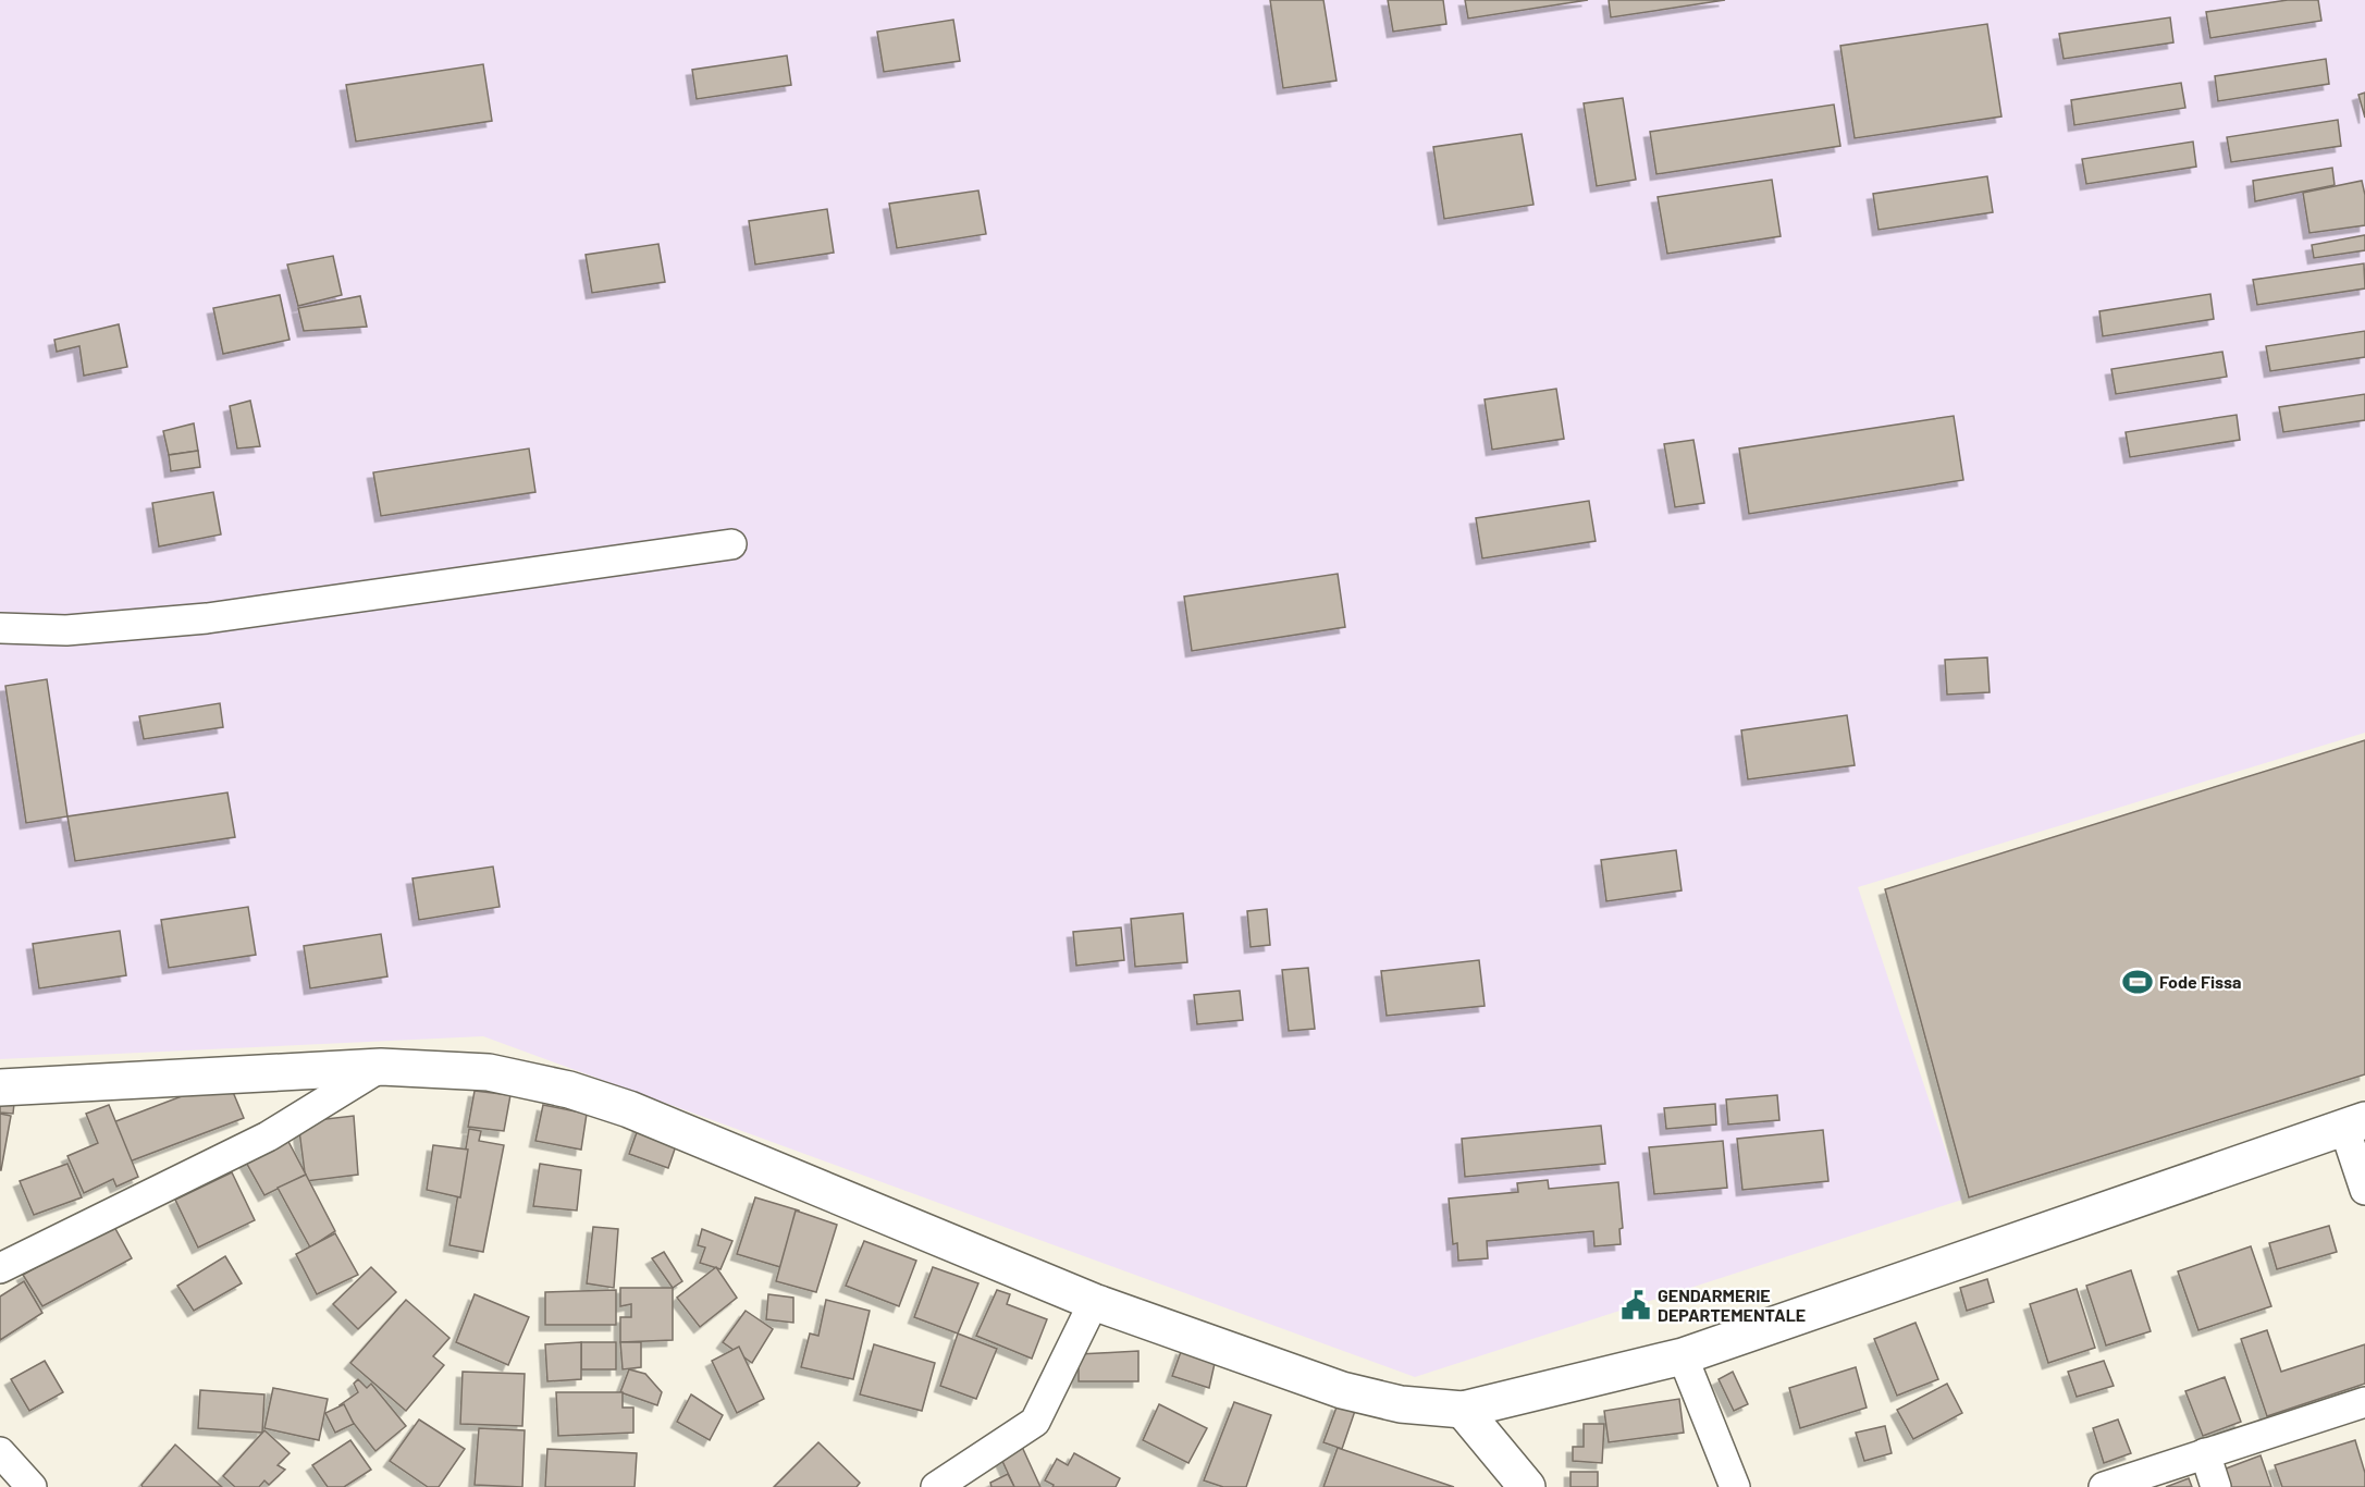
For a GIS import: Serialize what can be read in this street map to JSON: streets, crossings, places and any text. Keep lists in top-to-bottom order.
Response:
{
  "places": {
    "sports": ["Fode Fissa"],
    "public building": ["GENDARMERIE DEPARTEMENTALE"]
  }
}
